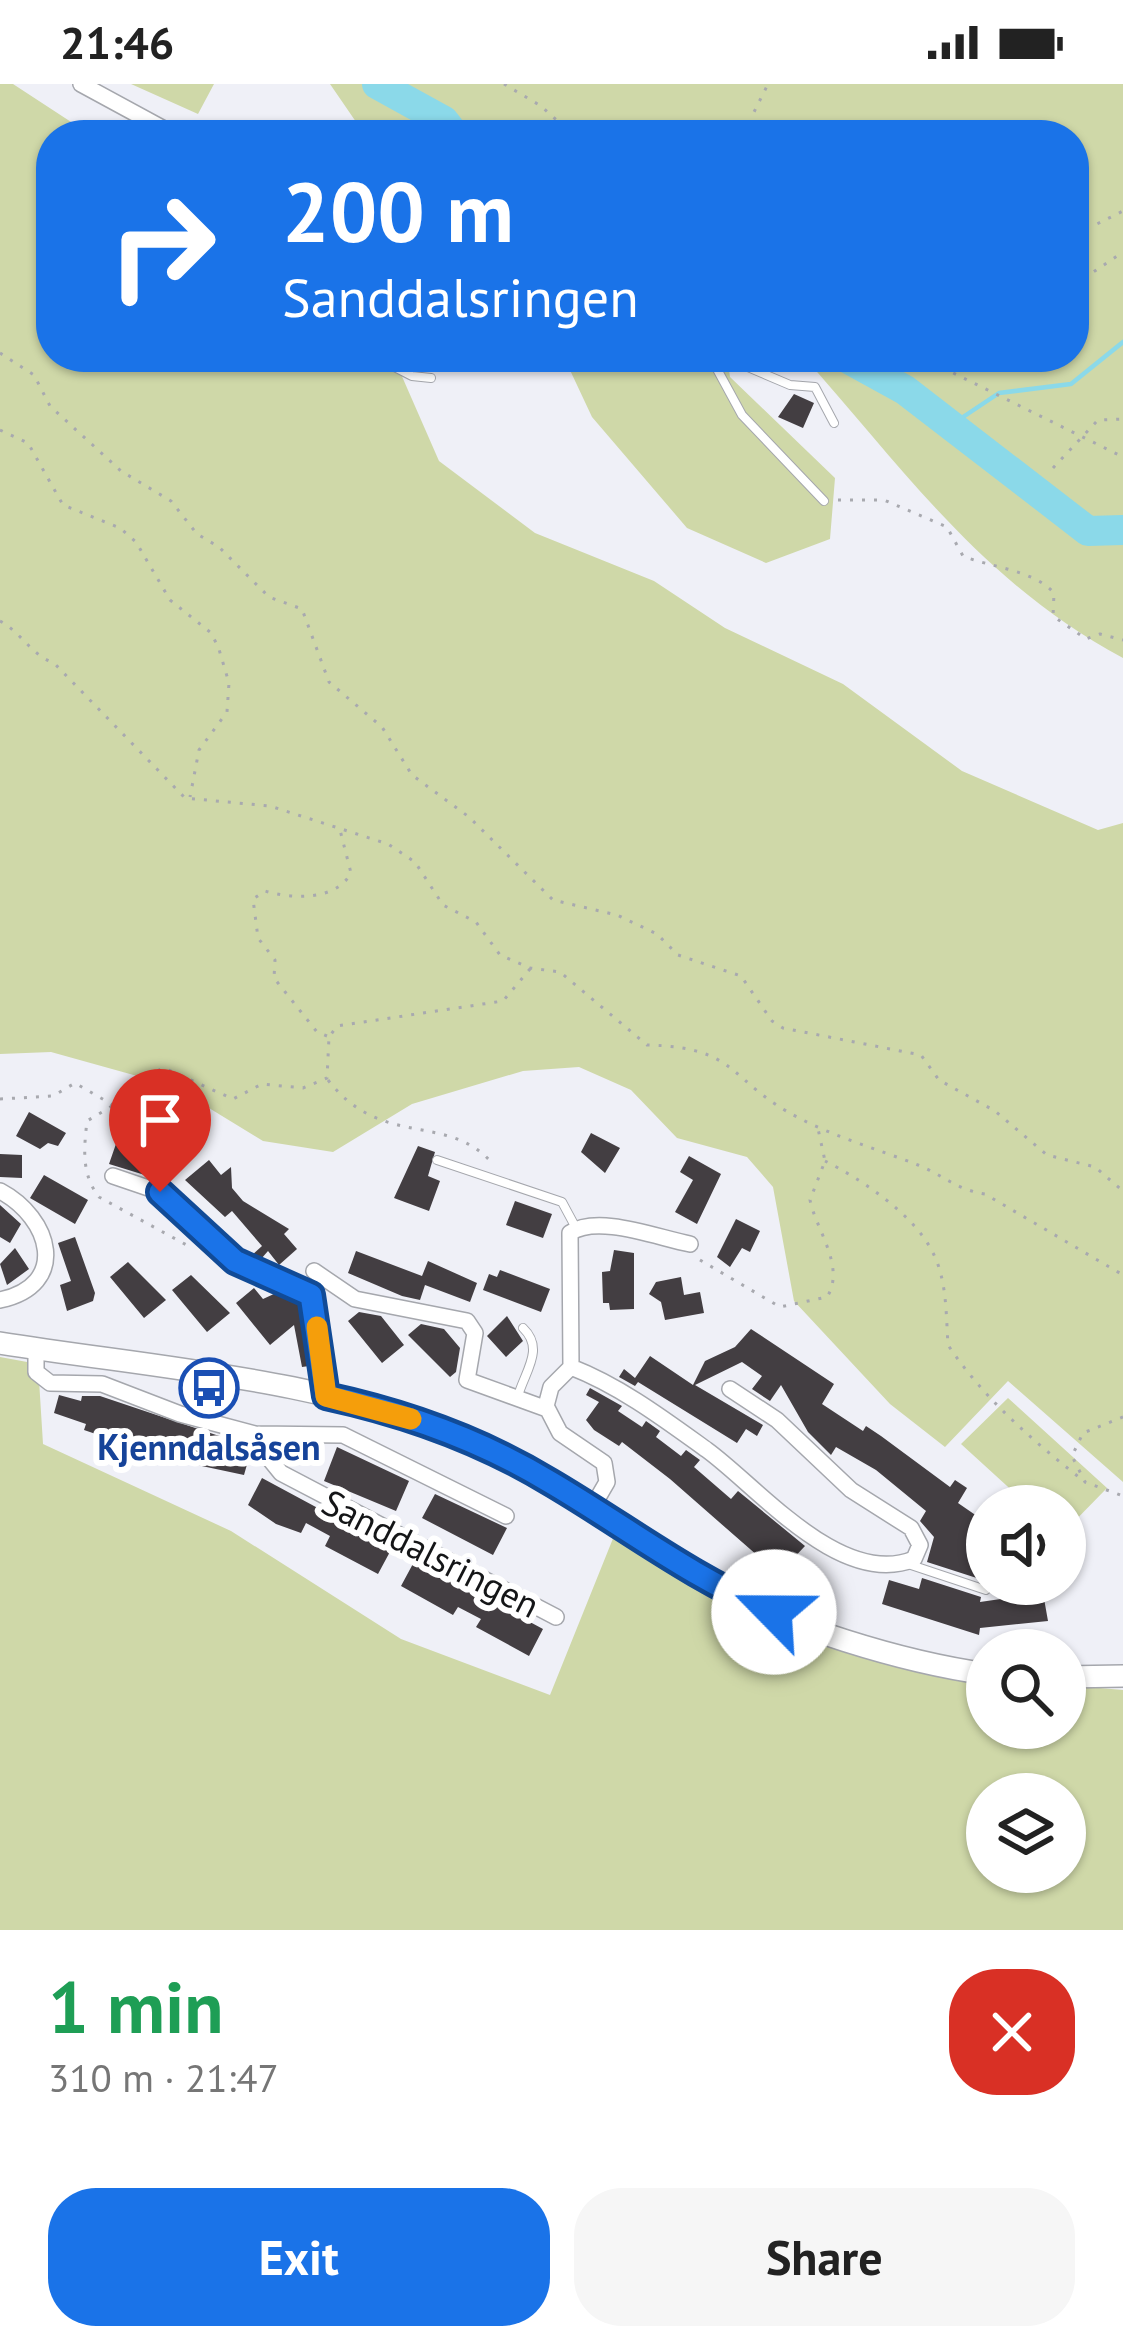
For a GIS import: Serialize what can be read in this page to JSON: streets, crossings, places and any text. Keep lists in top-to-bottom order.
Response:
{
  "streets": {
    "street": ["Sanddalsringen"]
  },
  "places": {
    "bus stop": ["Kjenndalsåsen"]
  },
  "page": {
    "status": "21:46",
    "turn": ["200 m", "Sanddalsringen"],
    "heading": ["1 min", "310 m · 21:47"],
    "buttons": ["Exit", "Share"]
  }
}
